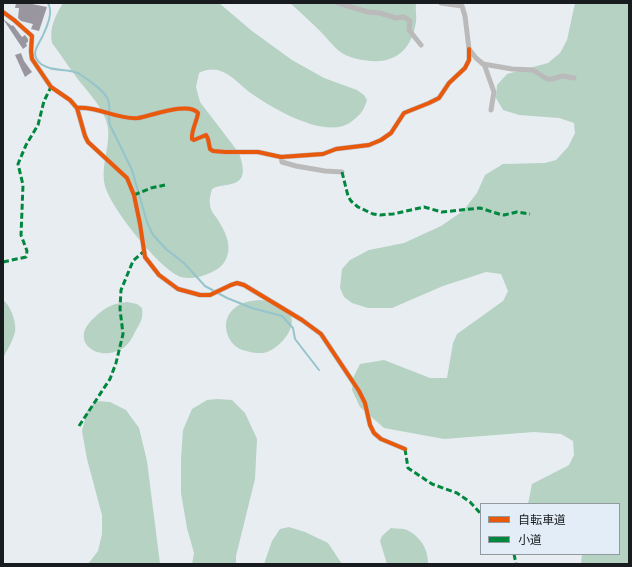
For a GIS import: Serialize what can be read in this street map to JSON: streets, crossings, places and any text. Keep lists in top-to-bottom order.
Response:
{
  "legend": ["自転車道", "小道"]
}
